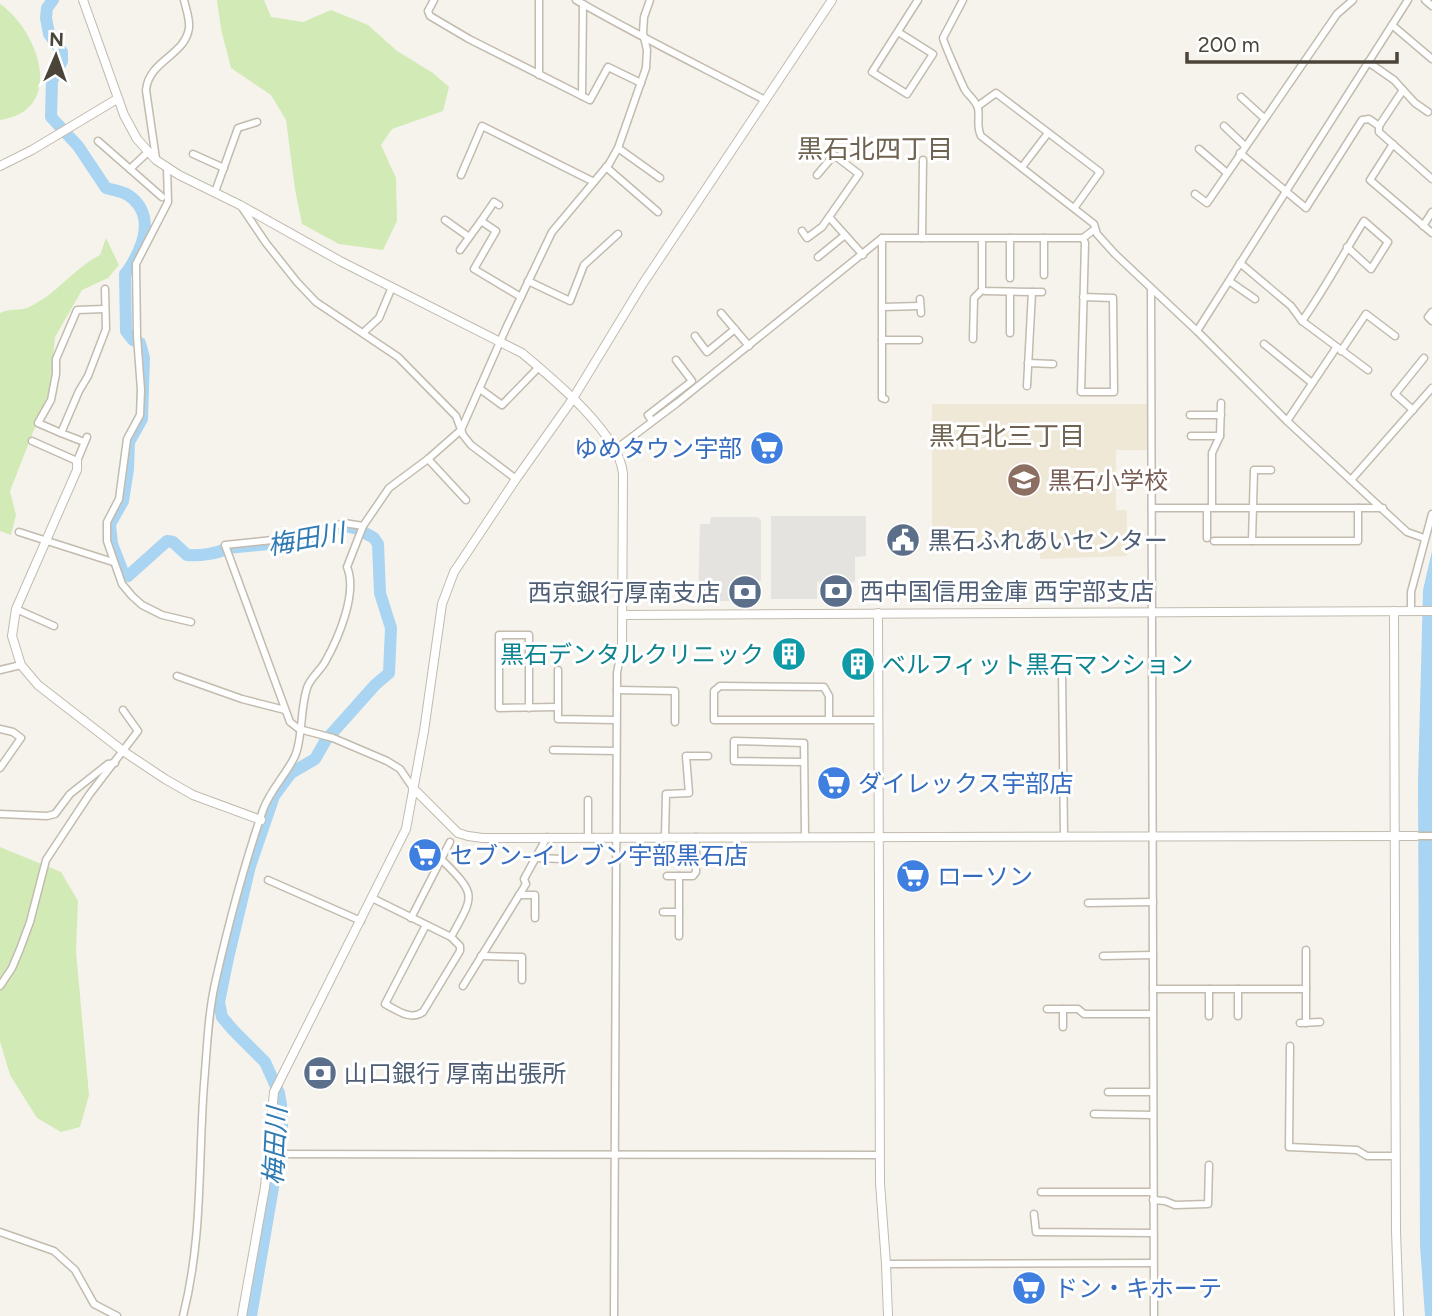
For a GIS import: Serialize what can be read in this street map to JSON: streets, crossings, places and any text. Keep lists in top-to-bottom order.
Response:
{
  "districts": ["黒石北四丁目", "黒石北三丁目"],
  "water": ["梅田川"],
  "places": {
    "supermarket": [
      "ゆめタウン宇部",
      "ダイレックス宇部店",
      "セブン-イレブン宇部黒石店",
      "ローソン",
      "ドン・キホーテ"
    ],
    "school or university": ["黒石小学校"],
    "public building": ["黒石ふれあいセンター"],
    "bank": ["西中国信用金庫 西宇部支店", "西京銀行厚南支店", "山口銀行 厚南出張所"],
    "building": ["黒石デンタルクリニック", "ベルフィット黒石マンション"]
  },
  "scale_bar": "200 m",
  "north": "top"
}
